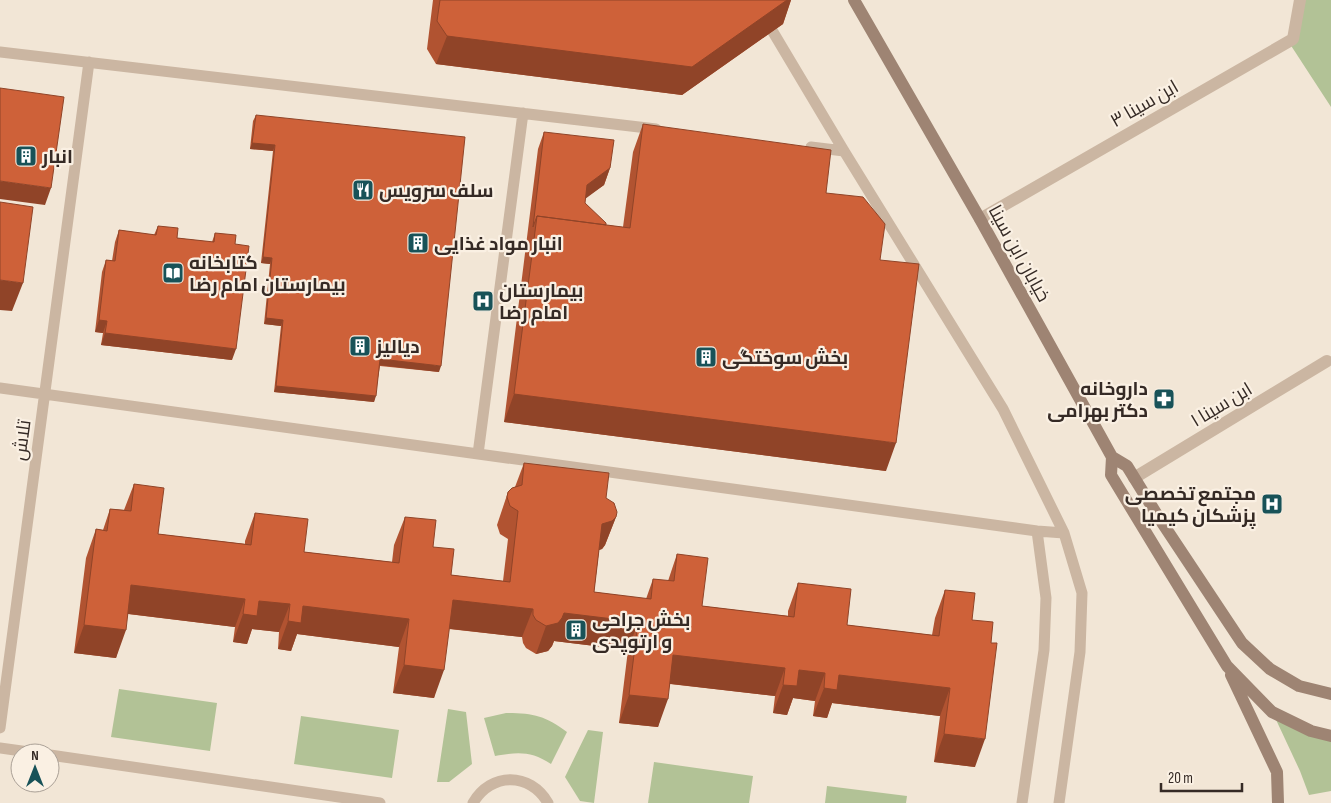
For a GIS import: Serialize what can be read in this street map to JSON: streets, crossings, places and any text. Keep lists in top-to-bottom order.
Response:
{
  "streets": {
    "main road": ["خیابان ابن سینا"],
    "street": ["ابن سینا ۳", "ابن سینا ۱"],
    "lane": ["تلاش"]
  },
  "crossings": [
    ["ابن سینا ۳", "خیابان ابن سینا"],
    ["خیابان ابن سینا", "ابن سینا ۱"]
  ],
  "places": {
    "building": [
      "انبار",
      "انبار مواد غذایی",
      "دیالیز",
      "بخش سوختگی",
      "بخش جراحی و ارتوپدی"
    ],
    "restaurant": ["سلف سرویس"],
    "library": ["کتابخانه بیمارستان امام رضا"],
    "hospital": ["بیمارستان امام رضا", "مجتمع تخصصی پزشکان کیمیا"],
    "pharmacy": ["داروخانه دکتر بهرامی"]
  },
  "scale_bar": "20 m",
  "north": "top"
}
